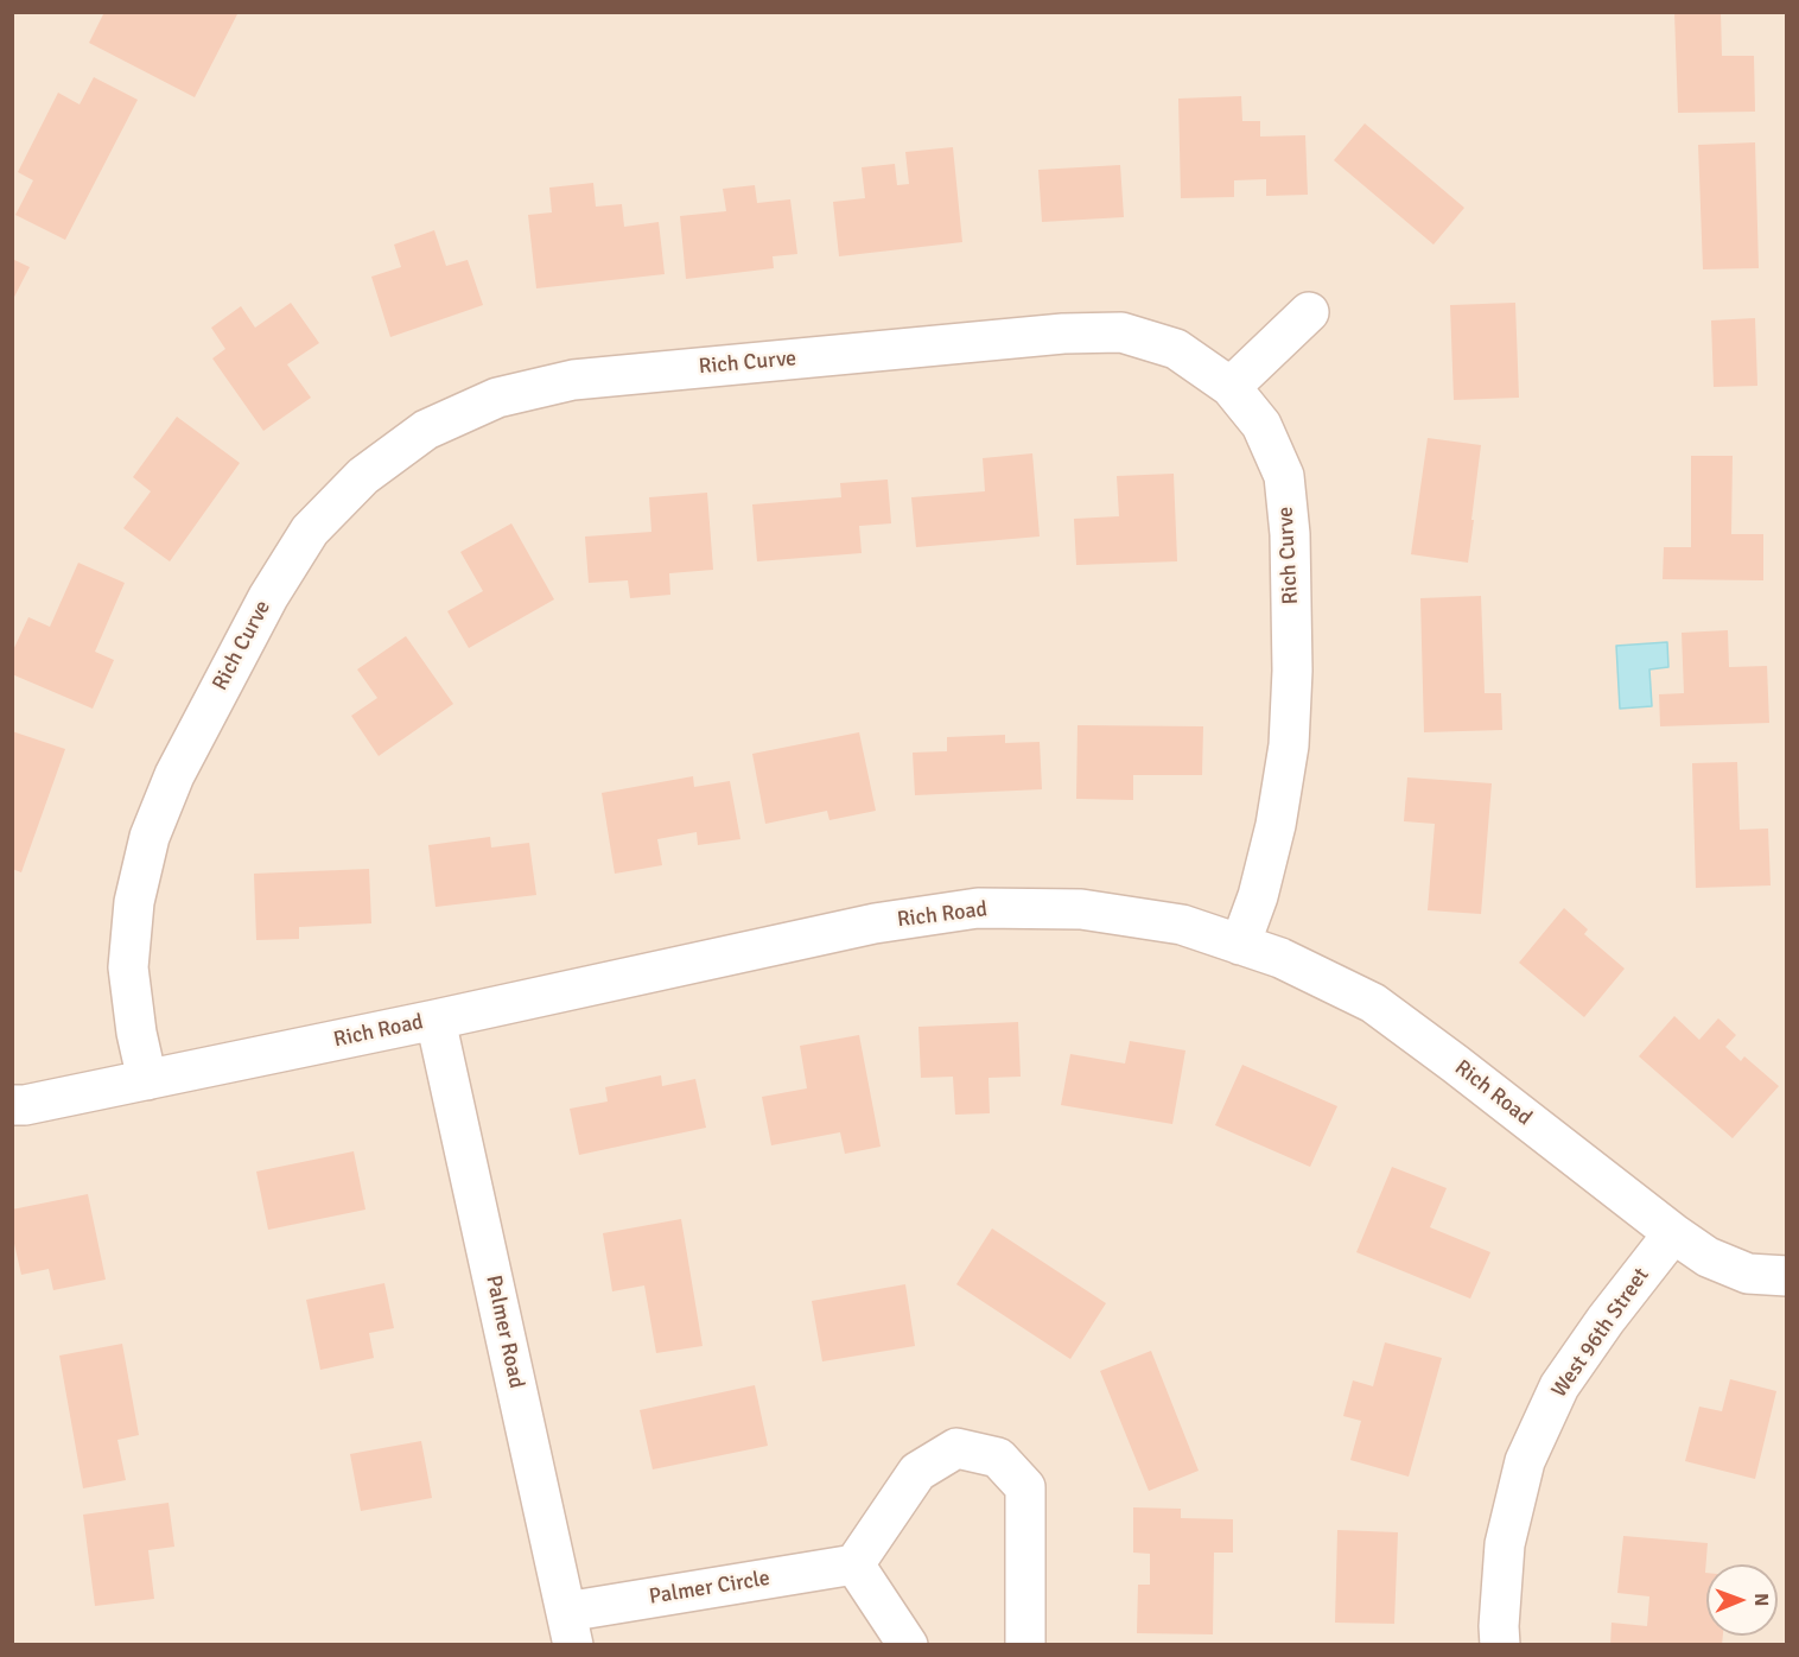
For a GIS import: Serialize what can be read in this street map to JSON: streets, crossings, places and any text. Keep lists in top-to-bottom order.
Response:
{
  "streets": {
    "street": [
      "Rich Curve",
      "Rich Road",
      "Palmer Road",
      "West 96th Street",
      "Palmer Circle"
    ]
  },
  "crossings": [
    ["Rich Curve", "Rich Road"],
    ["Rich Road", "Palmer Road"],
    ["Rich Road", "West 96th Street"],
    ["Palmer Road", "Palmer Circle"]
  ],
  "north": "right"
}
